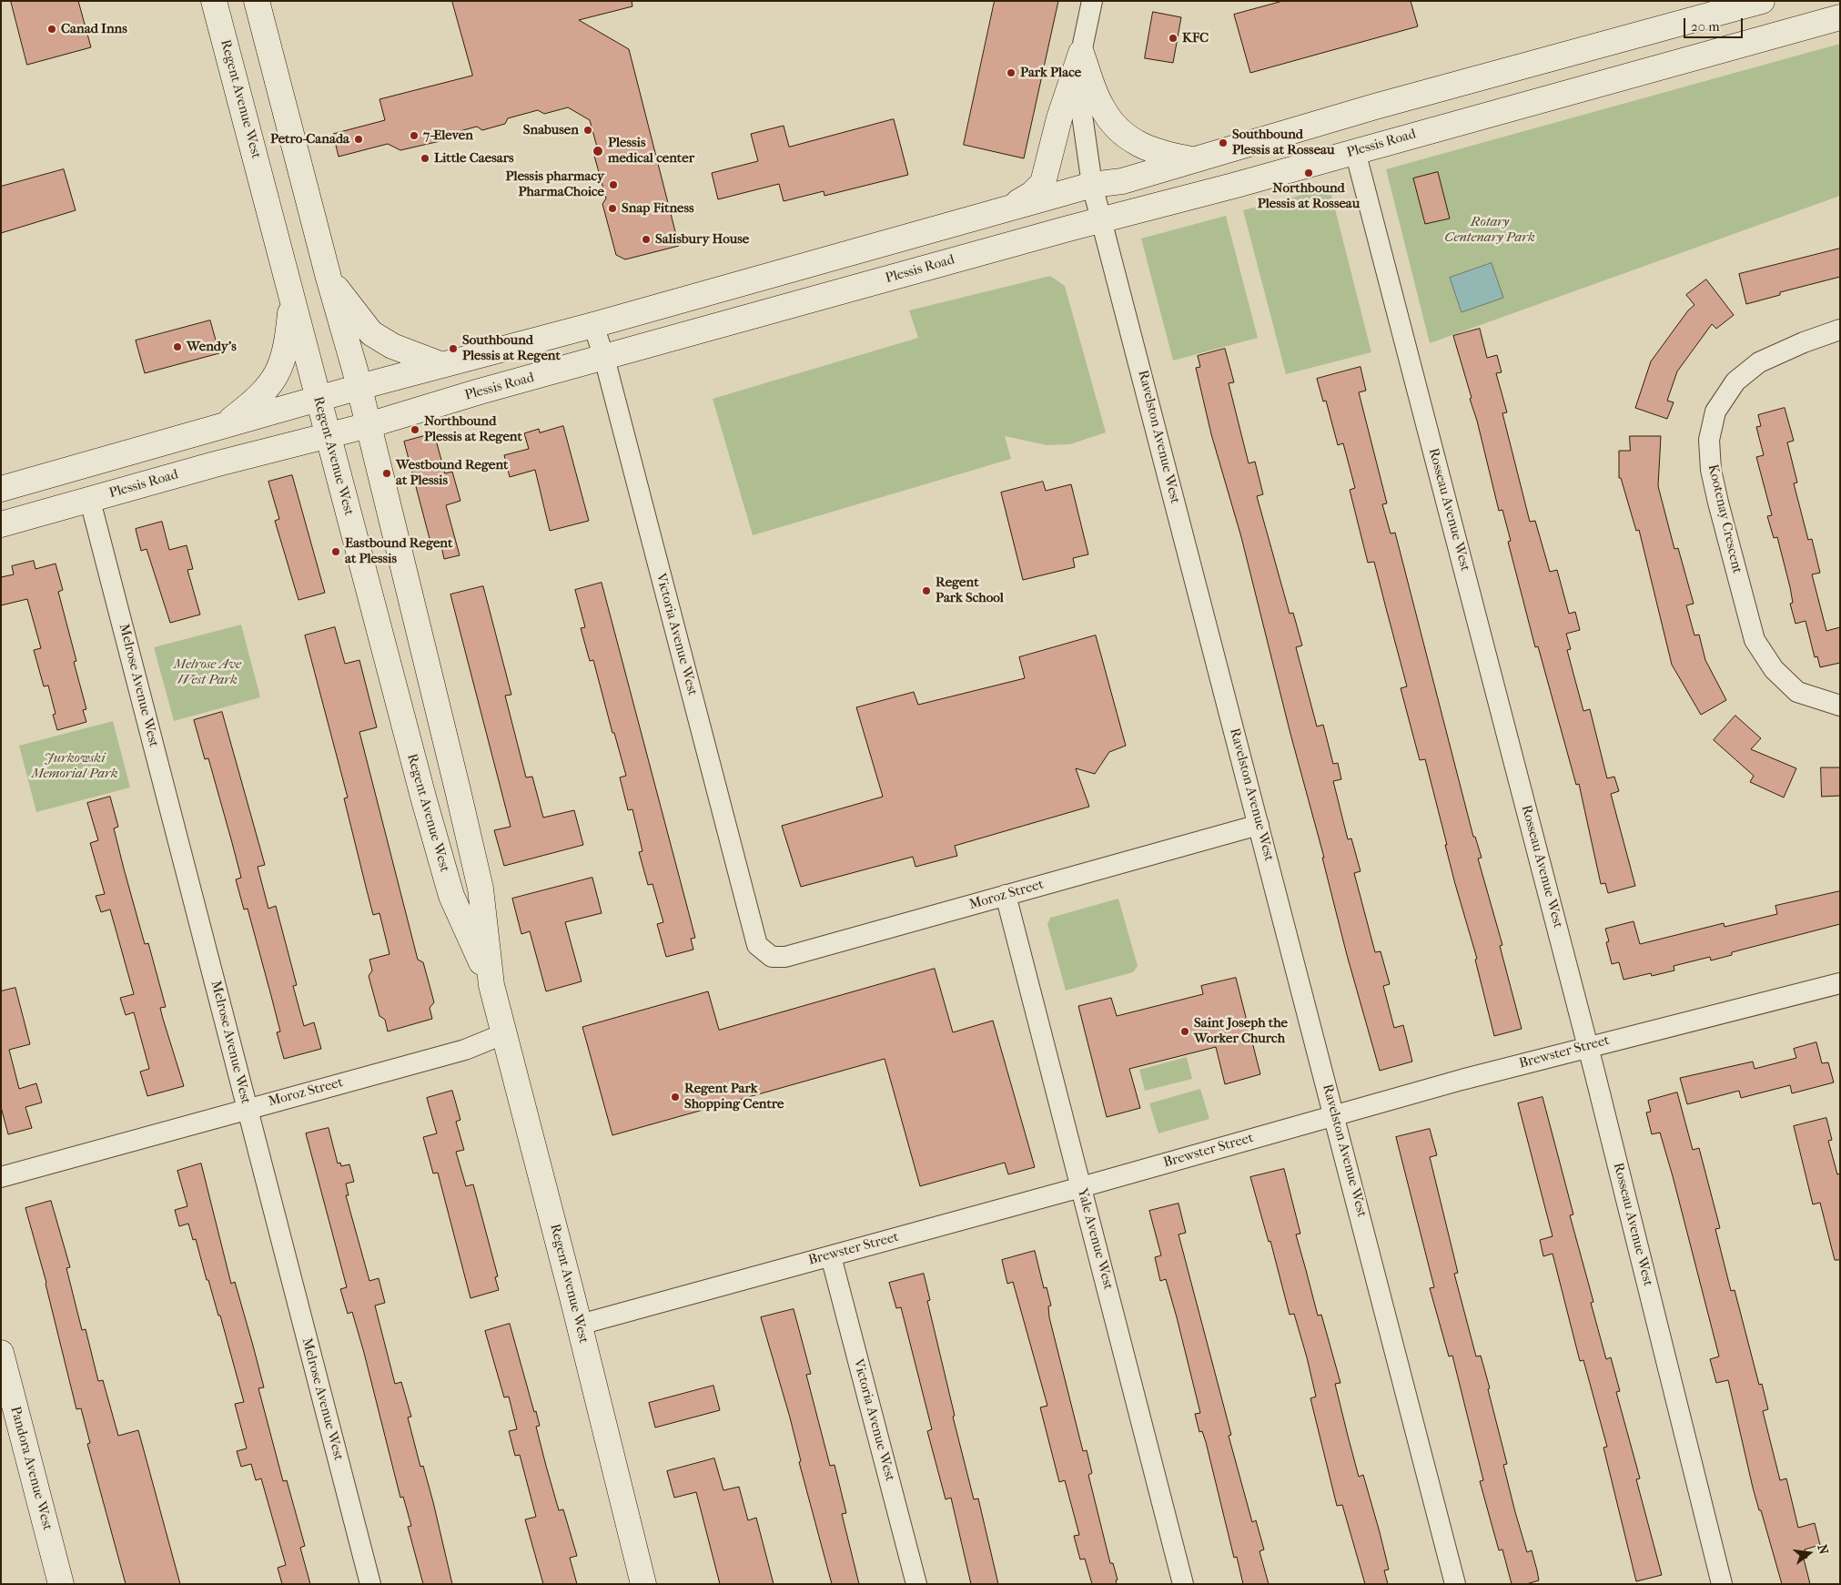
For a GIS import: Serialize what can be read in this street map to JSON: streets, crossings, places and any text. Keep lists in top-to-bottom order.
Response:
{
  "streets": {
    "main road": ["Regent Avenue West", "Plessis Road", "Pandora Avenue West"],
    "street": [
      "Ravelston Avenue West",
      "Rosseau Avenue West",
      "Kootenay Crescent",
      "Victoria Avenue West",
      "Melrose Avenue West",
      "Moroz Street",
      "Brewster Street",
      "Yale Avenue West"
    ]
  },
  "crossings": [
    ["Regent Avenue West", "Plessis Road"],
    ["Regent Avenue West", "Moroz Street"],
    ["Regent Avenue West", "Brewster Street"],
    ["Plessis Road", "Ravelston Avenue West"],
    ["Plessis Road", "Rosseau Avenue West"],
    ["Plessis Road", "Victoria Avenue West"],
    ["Plessis Road", "Melrose Avenue West"],
    ["Ravelston Avenue West", "Moroz Street"],
    ["Ravelston Avenue West", "Brewster Street"],
    ["Rosseau Avenue West", "Brewster Street"],
    ["Victoria Avenue West", "Moroz Street"],
    ["Victoria Avenue West", "Brewster Street"],
    ["Melrose Avenue West", "Moroz Street"],
    ["Moroz Street", "Yale Avenue West"],
    ["Brewster Street", "Yale Avenue West"]
  ],
  "parks": ["Rotary Centenary Park", "Melrose Ave West Park", "Jurkowski Memorial Park"],
  "places": [
    "Canad Inns",
    "KFC",
    "Park Place",
    "Snabusen",
    "7-Eleven",
    "Petro-Canada",
    "Southbound Plessis at Rosseau",
    "Plessis medical center",
    "Little Caesars",
    "Northbound Plessis at Rosseau",
    "Plessis pharmacy PharmaChoice",
    "Snap Fitness",
    "Salisbury House",
    "Wendy's",
    "Southbound Plessis at Regent",
    "Northbound Plessis at Regent",
    "Westbound Regent at Plessis",
    "Eastbound Regent at Plessis",
    "Regent Park School",
    "Saint Joseph the Worker Church",
    "Regent Park Shopping Centre"
  ],
  "scale_bar": "20 m",
  "north": "right"
}
